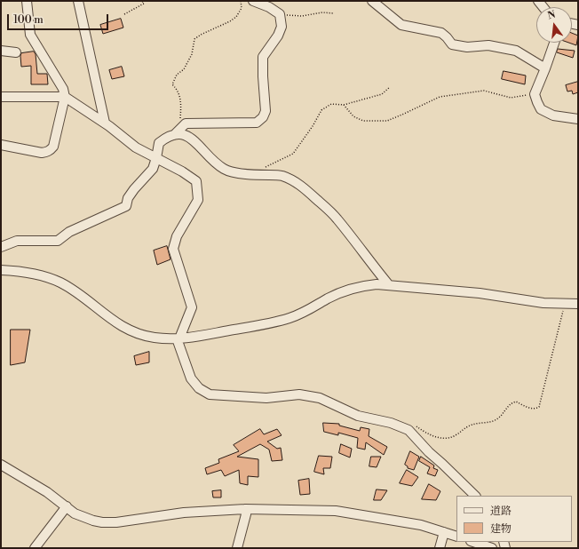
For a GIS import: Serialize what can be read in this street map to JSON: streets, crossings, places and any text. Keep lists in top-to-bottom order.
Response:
{
  "legend": ["道路", "建物"],
  "scale_bar": "100 m",
  "north": "top"
}
